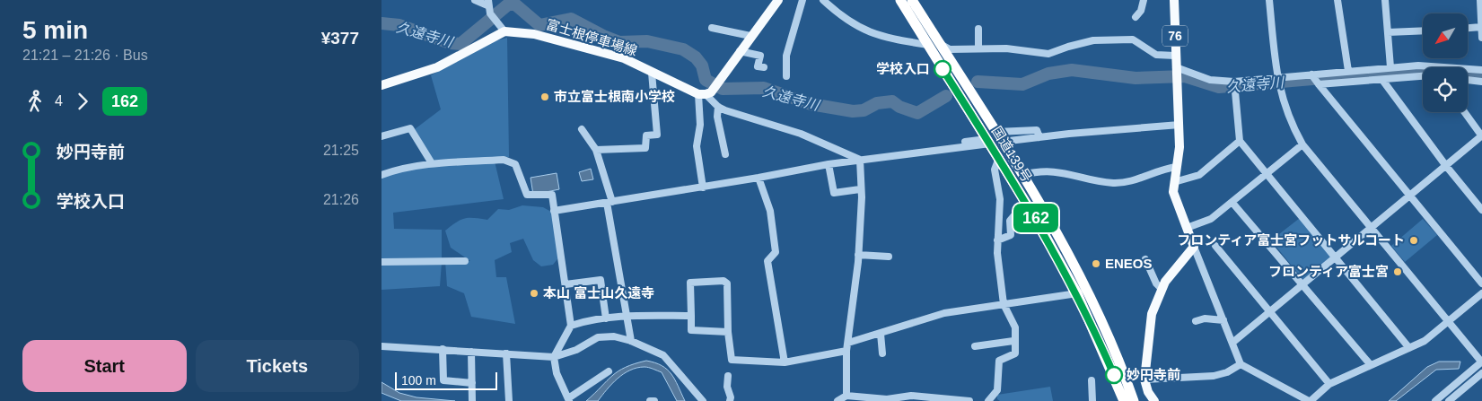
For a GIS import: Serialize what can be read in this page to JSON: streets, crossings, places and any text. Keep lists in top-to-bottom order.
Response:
{
  "streets": {
    "highway": ["国道139号"],
    "main road": ["76", "富士根停車場線"]
  },
  "water": ["久遠寺川"],
  "places": [
    "学校入口",
    "市立富士根南小学校",
    "フロンティア富士宮フットサルコート",
    "ENEOS",
    "フロンティア富士宮",
    "本山 富士山久遠寺",
    "妙円寺前"
  ],
  "lines": ["bus line 162"],
  "scale_bar": "100 m",
  "north": "bottom left",
  "page": {
    "heading": ["5 min", "21:21 – 21:26 · Bus", "¥377"],
    "on_map": "162",
    "legs": ["4", "162"],
    "list": [
      {
        "name": "妙円寺前",
        "value": "21:25"
      },
      {
        "name": "学校入口",
        "value": "21:26"
      }
    ],
    "buttons": ["Start", "Tickets"],
    "scale": "100 m"
  }
}
